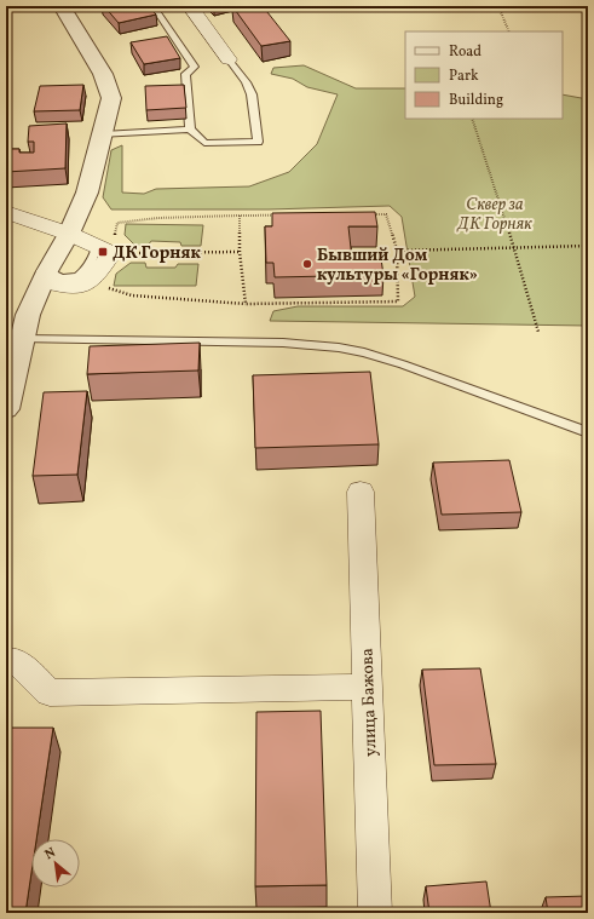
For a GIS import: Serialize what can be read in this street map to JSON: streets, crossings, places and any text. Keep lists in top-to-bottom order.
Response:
{
  "streets": {
    "street": ["улица Бажова"]
  },
  "parks": ["Сквер за ДК Горняк"],
  "places": {
    "transit": ["ДК Горняк"],
    "other": ["Бывший Дом культуры «Горняк»"]
  },
  "legend": ["Road", "Park", "Building"],
  "north": "top left"
}
